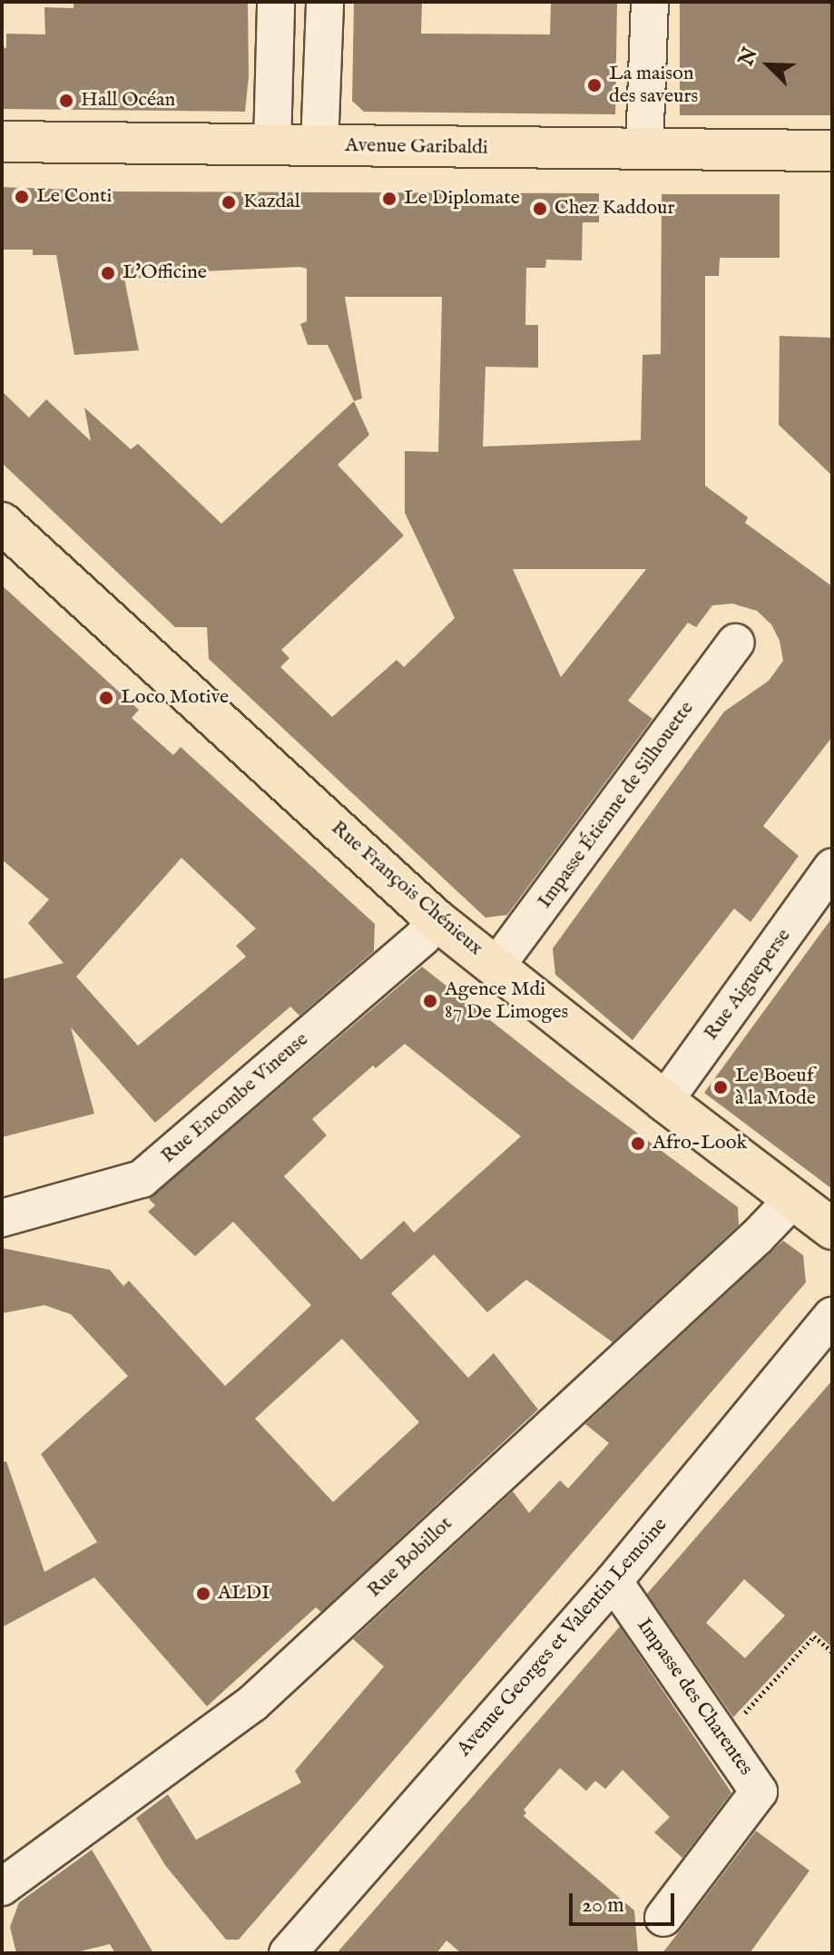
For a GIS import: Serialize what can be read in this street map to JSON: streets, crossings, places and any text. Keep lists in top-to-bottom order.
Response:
{
  "streets": {
    "main road": ["Avenue Garibaldi", "Rue François Chénieux"],
    "street": [
      "Impasse Étienne de Silhouette",
      "Rue Aigueperse",
      "Rue Encombe Vineuse",
      "Rue Bobillot",
      "Avenue Georges et Valentin Lemoine",
      "Impasse des Charentes"
    ]
  },
  "crossings": [
    ["Impasse Étienne de Silhouette", "Rue François Chénieux"],
    ["Rue François Chénieux", "Rue Aigueperse"],
    ["Rue François Chénieux", "Rue Encombe Vineuse"],
    ["Rue François Chénieux", "Rue Bobillot"],
    ["Avenue Georges et Valentin Lemoine", "Impasse des Charentes"]
  ],
  "places": [
    "La maison des saveurs",
    "Hall Océan",
    "Le Conti",
    "Le Diplomate",
    "Kazdal",
    "Chez Kaddour",
    "L'Officine",
    "Loco Motive",
    "Agence Mdi 87 De Limoges",
    "Le Boeuf à la Mode",
    "Afro-Look",
    "ALDI"
  ],
  "scale_bar": "20 m",
  "north": "top left"
}
